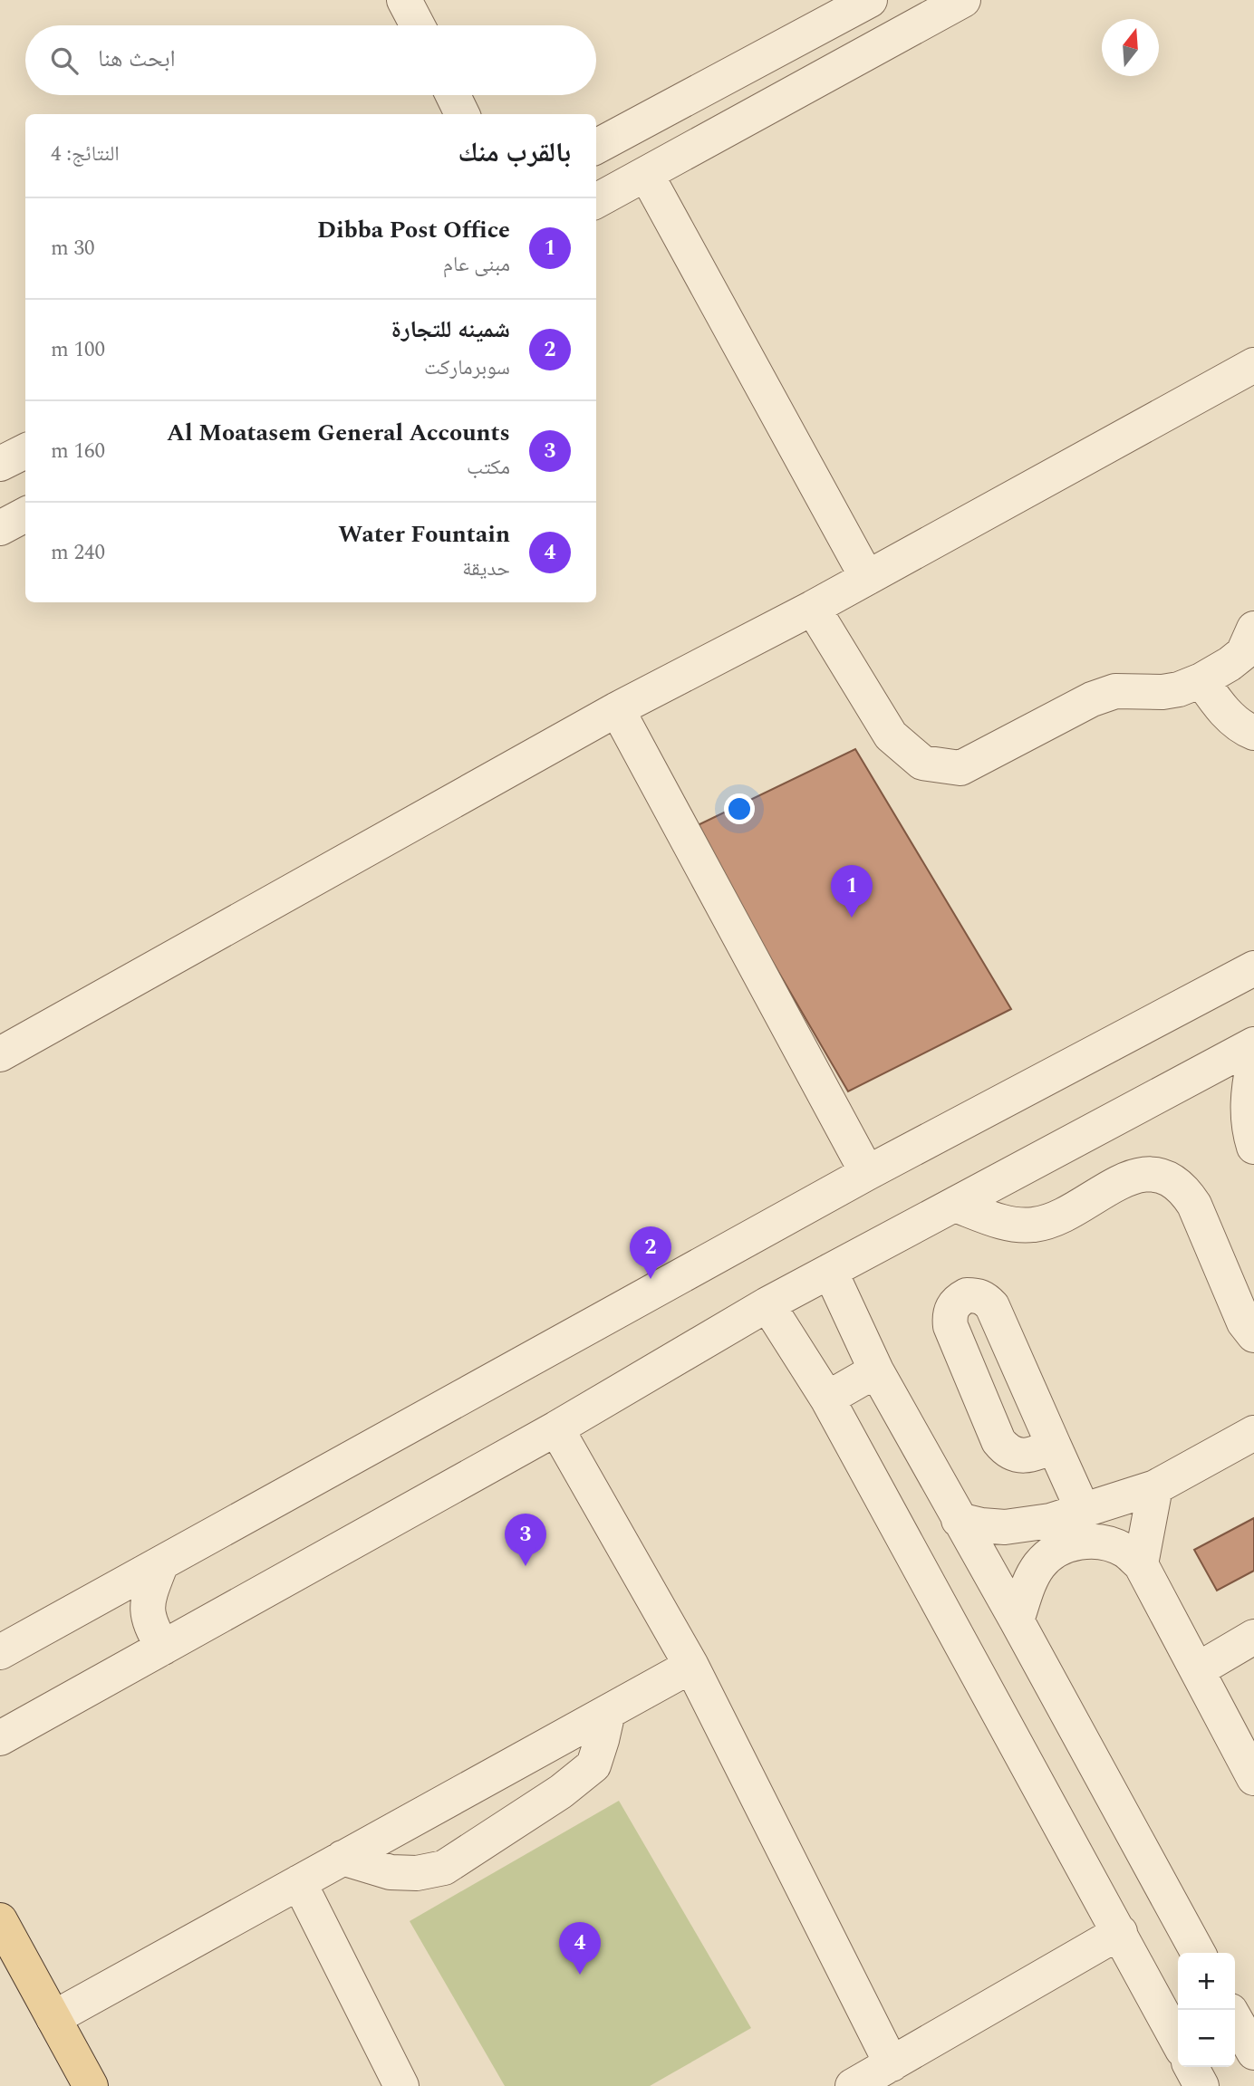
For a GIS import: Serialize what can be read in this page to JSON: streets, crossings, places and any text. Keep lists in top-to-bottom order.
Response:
{
  "north": "top",
  "page": {
    "search": "ابحث هنا",
    "heading": ["بالقرب منك", "النتائج: 4"],
    "list": [
      {
        "mark": "1",
        "name": "Dibba Post Office",
        "note": "مبنى عام",
        "value": "30 m"
      },
      {
        "mark": "2",
        "name": "شمينه للتجارة",
        "note": "سوبرماركت",
        "value": "100 m"
      },
      {
        "mark": "3",
        "name": "Al Moatasem General Accounts",
        "note": "مكتب",
        "value": "160 m"
      },
      {
        "mark": "4",
        "name": "Water Fountain",
        "note": "حديقة",
        "value": "240 m"
      }
    ],
    "pins": [
      "1",
      "2",
      "3",
      "4"
    ],
    "map_buttons": ["+", "−"]
  }
}
